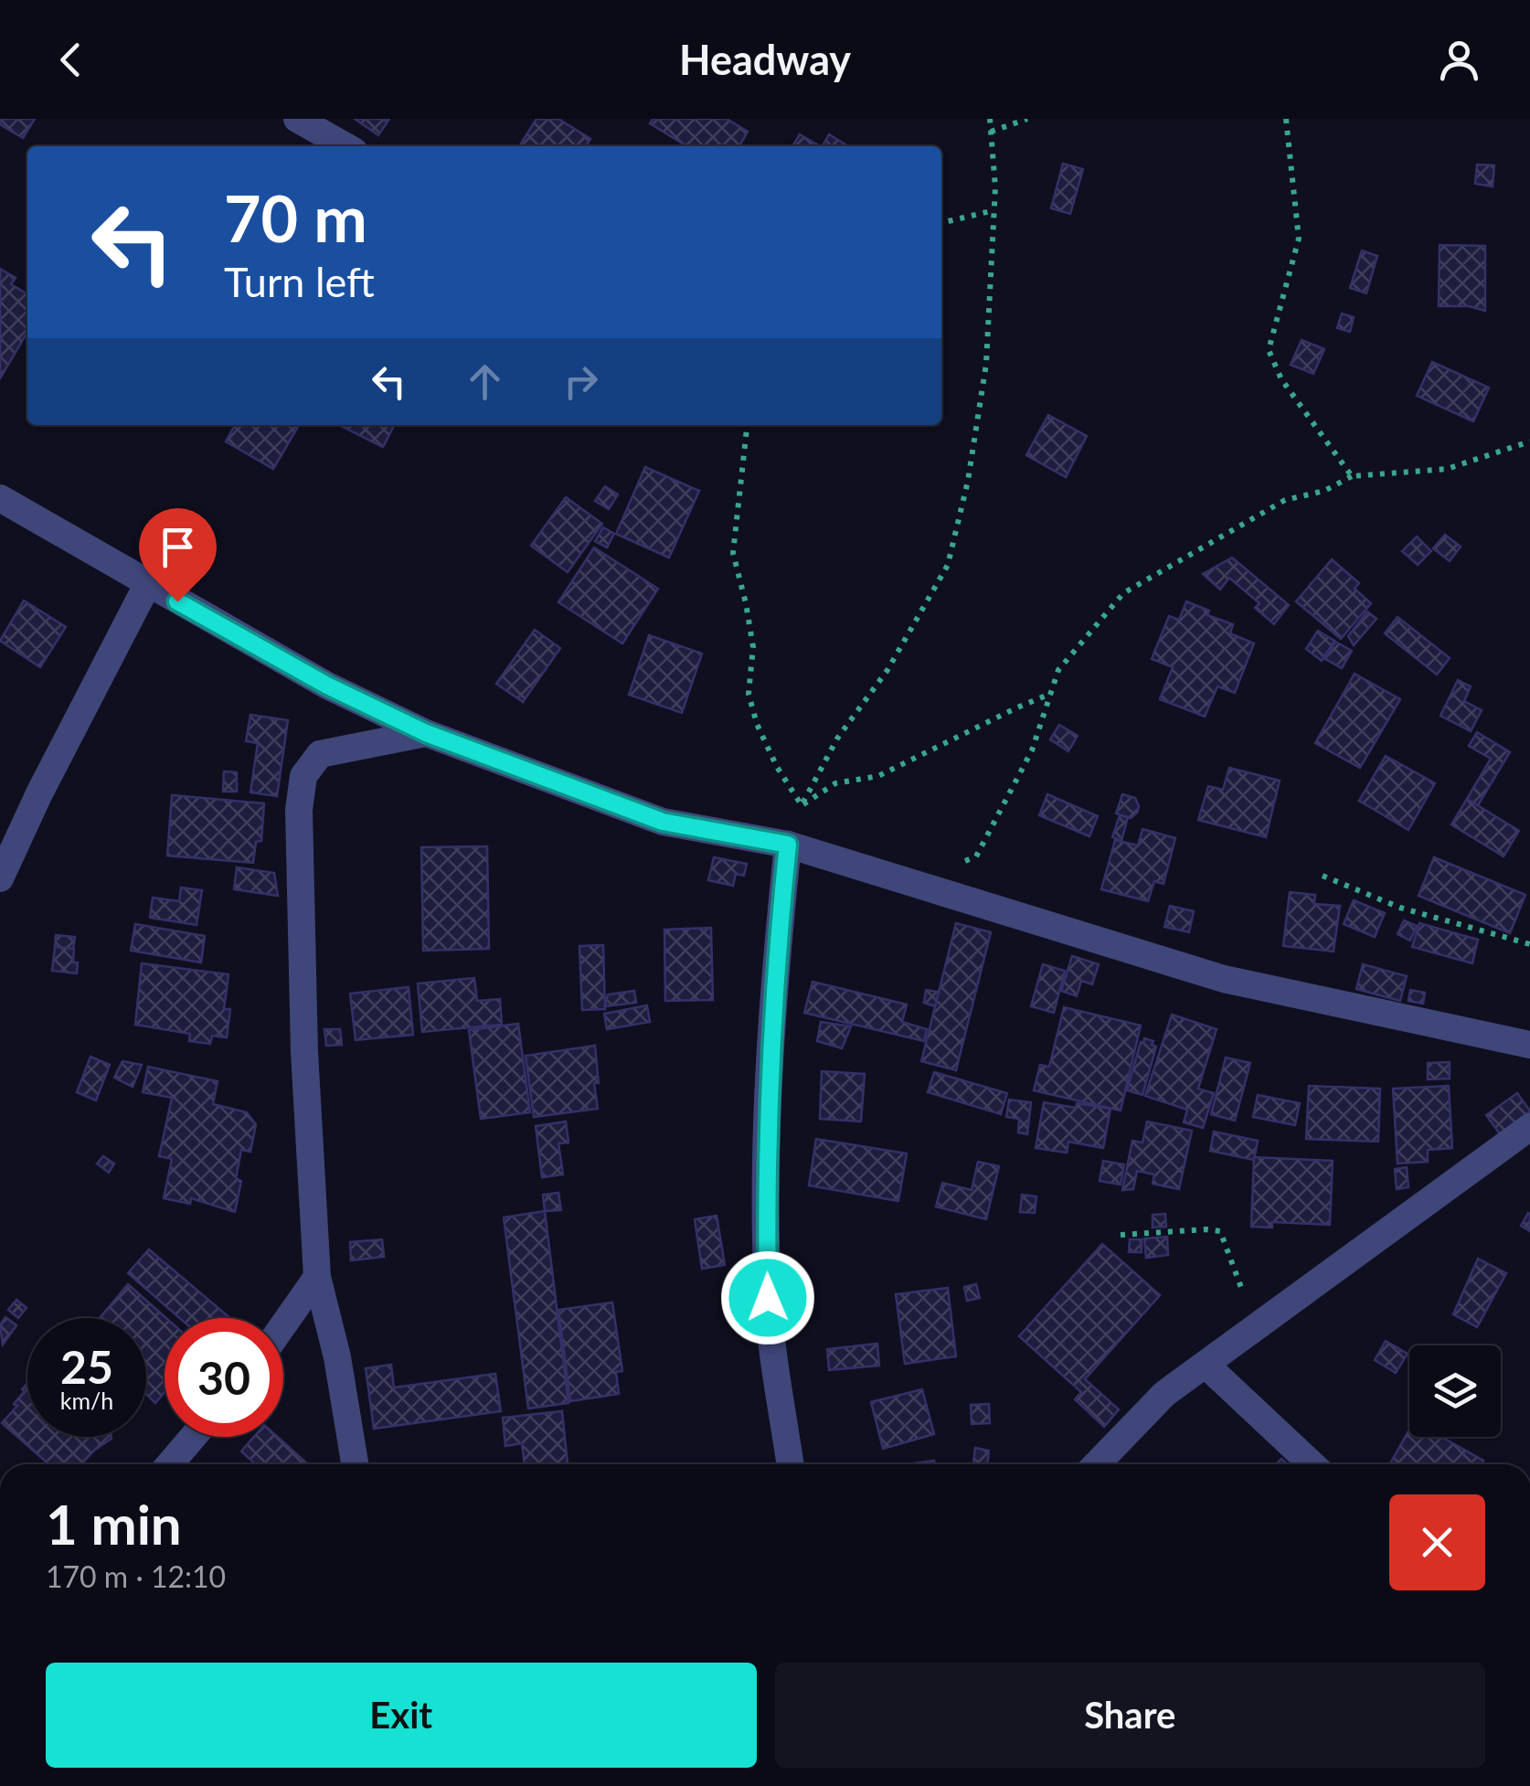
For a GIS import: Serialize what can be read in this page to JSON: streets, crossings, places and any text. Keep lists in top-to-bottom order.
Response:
{
  "page": {
    "header": "Headway",
    "turn": ["70 m", "Turn left"],
    "speed": "25 km/h",
    "limit": "30",
    "heading": ["1 min", "170 m · 12:10"],
    "buttons": ["Exit", "Share"]
  }
}
